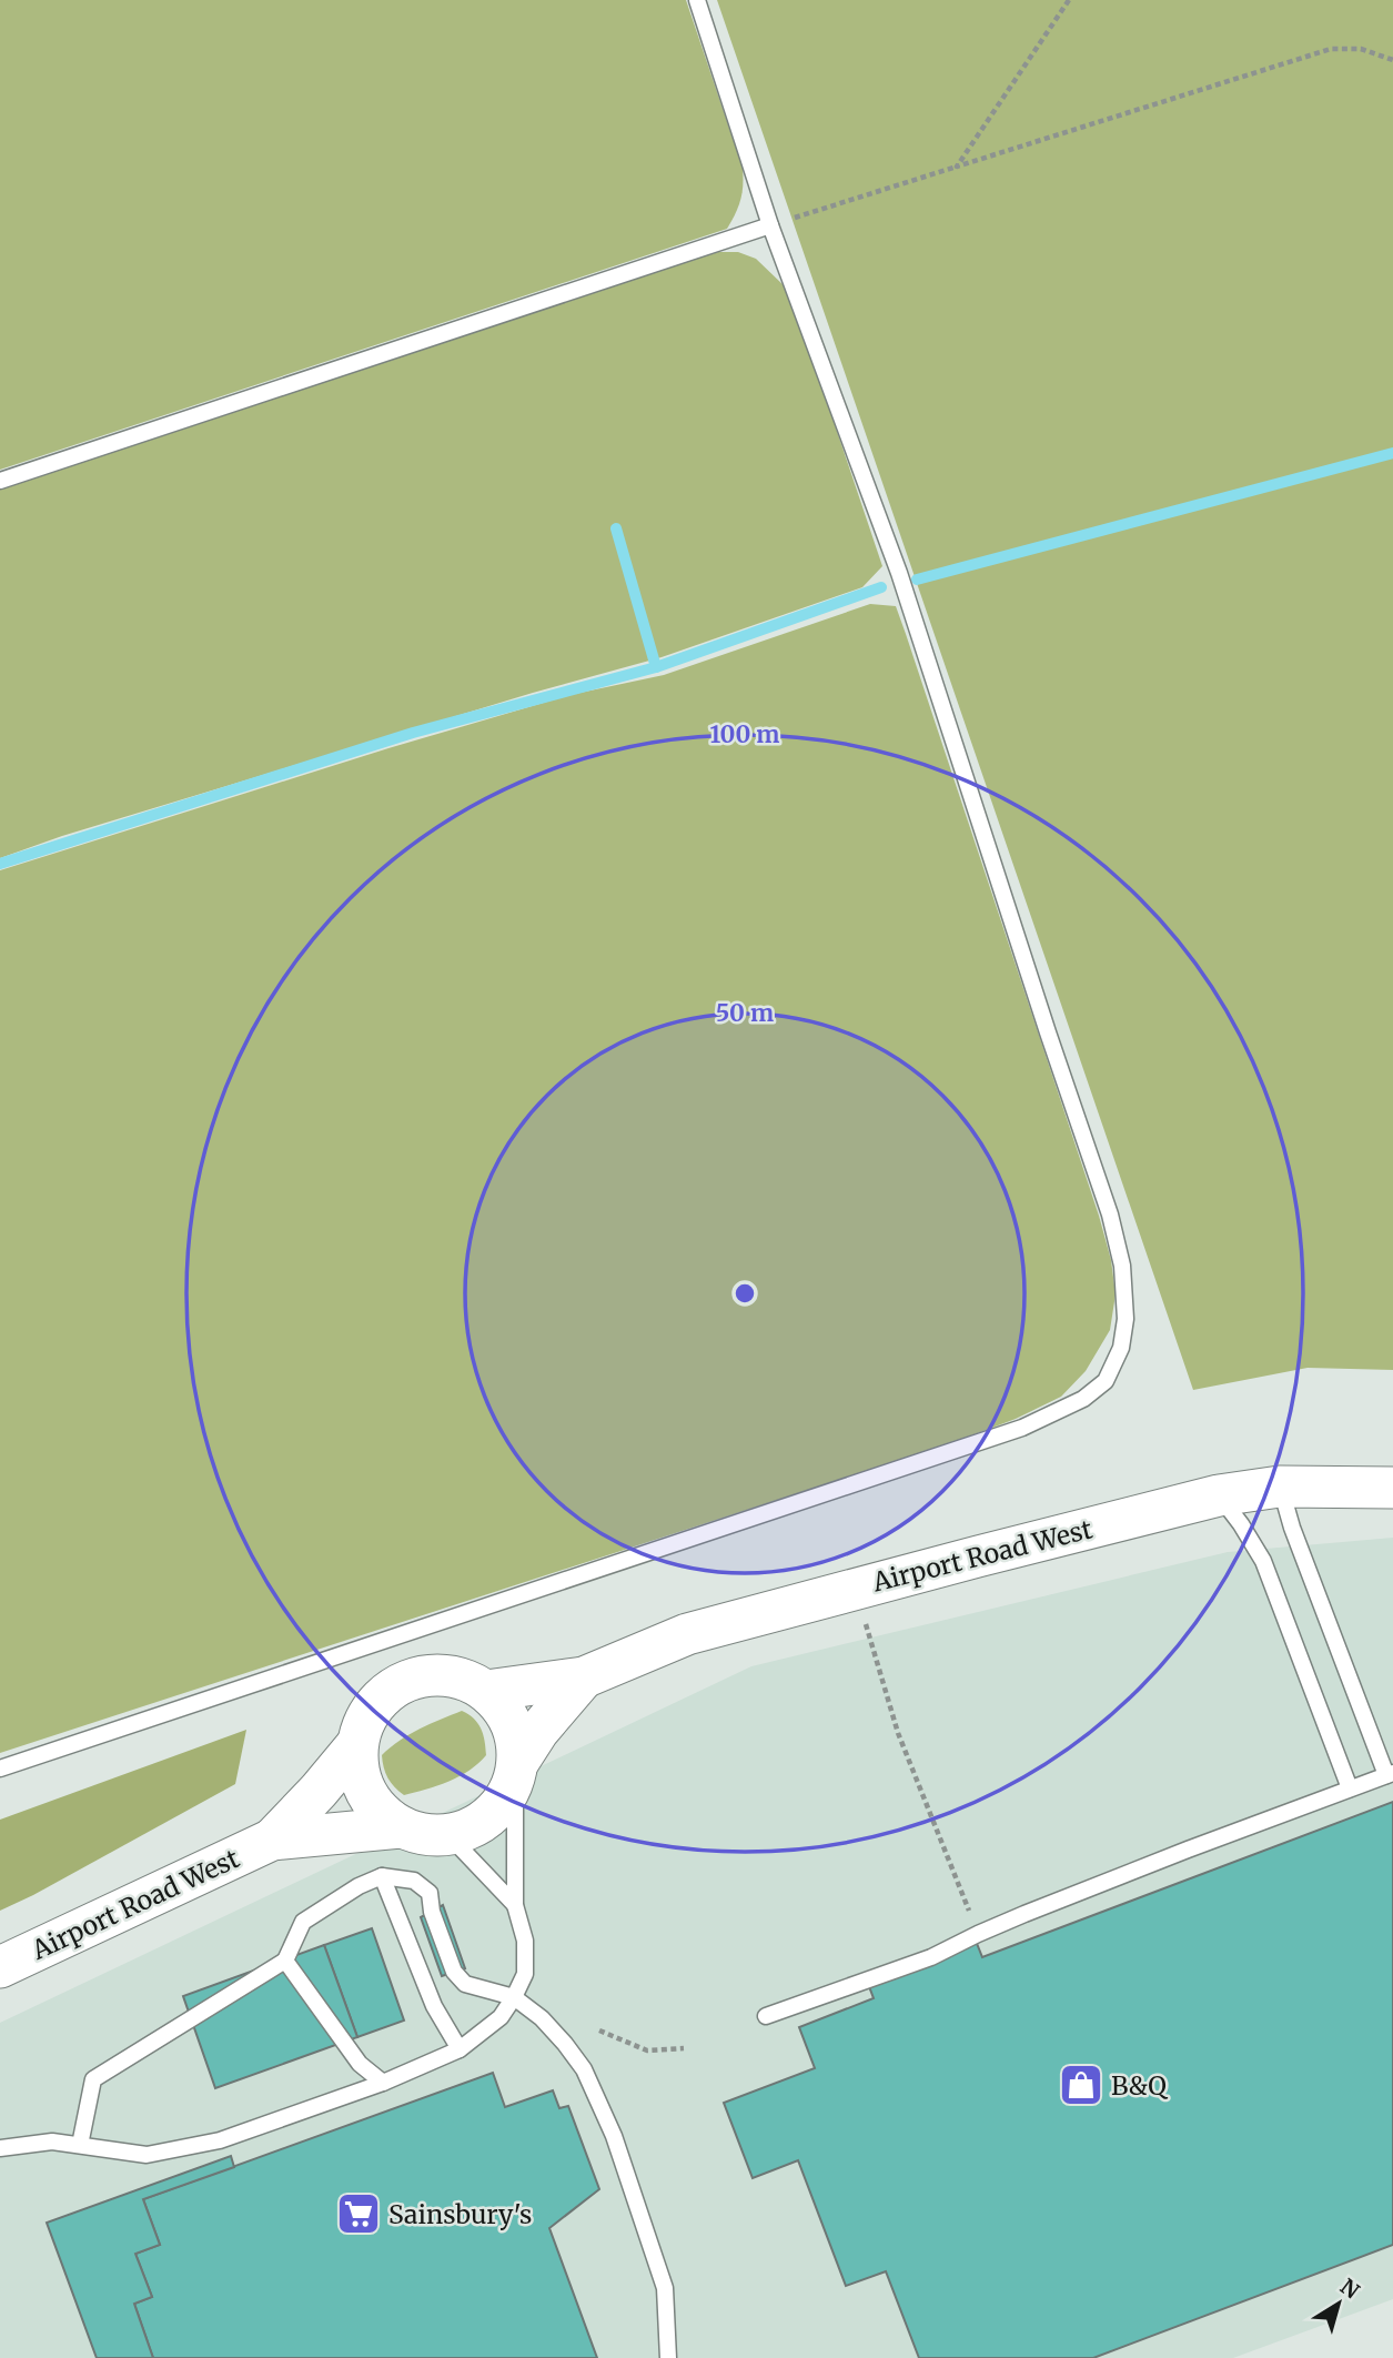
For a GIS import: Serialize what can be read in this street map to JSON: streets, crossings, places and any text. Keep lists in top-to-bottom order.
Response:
{
  "streets": {
    "street": ["Airport Road West"]
  },
  "places": {
    "shop": ["B&Q"],
    "supermarket": ["Sainsbury's"]
  },
  "north": "top right",
  "rings": ["100 m", "50 m"]
}
